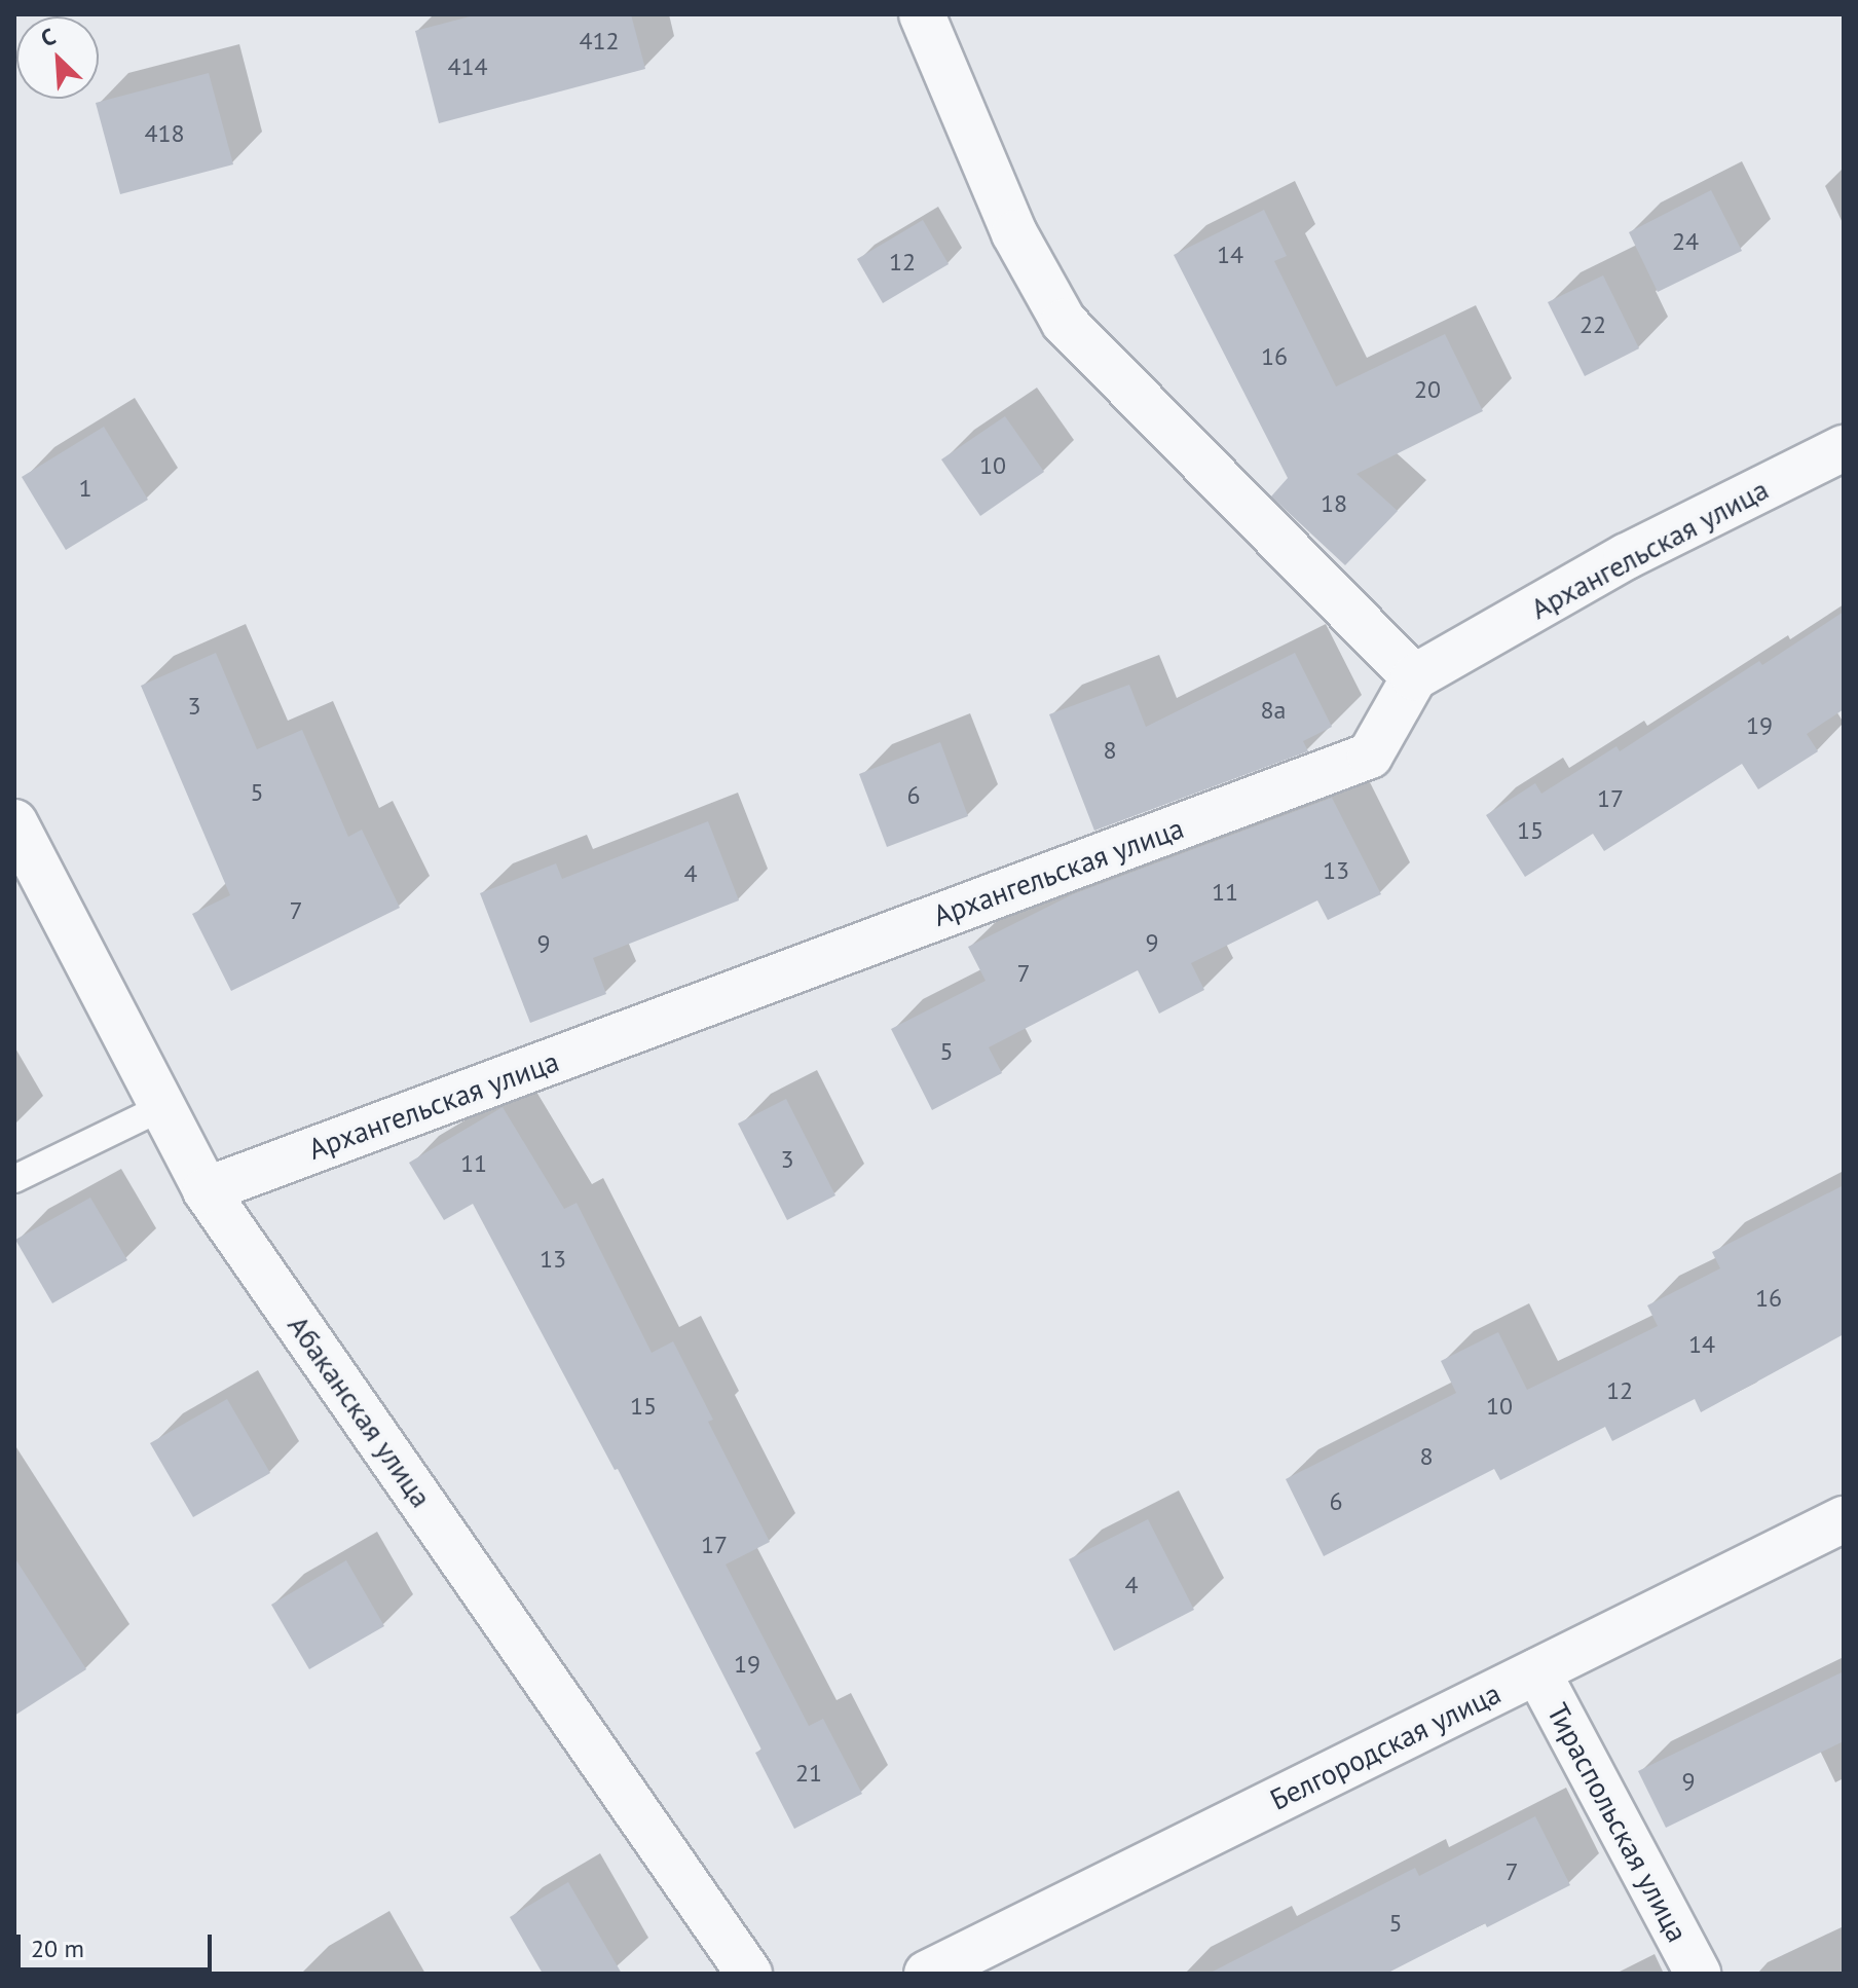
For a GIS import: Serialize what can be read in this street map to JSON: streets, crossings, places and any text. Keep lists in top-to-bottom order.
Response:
{
  "streets": {
    "street": [
      "Архангельская улица",
      "Абаканская улица",
      "Белгородская улица",
      "Тираспольская улица"
    ]
  },
  "crossings": [
    ["Архангельская улица", "Абаканская улица"],
    ["Белгородская улица", "Тираспольская улица"]
  ],
  "house_numbers": [
    "412",
    "414",
    "418",
    "24",
    "14",
    "12",
    "22",
    "16",
    "20",
    "10",
    "1",
    "18",
    "3",
    "8a",
    "19",
    "8",
    "5",
    "6",
    "17",
    "15",
    "13",
    "4",
    "11",
    "7",
    "9",
    "9",
    "7",
    "5",
    "3",
    "11",
    "13",
    "16",
    "14",
    "12",
    "15",
    "10",
    "8",
    "6",
    "17",
    "4",
    "19",
    "21",
    "9",
    "7",
    "5"
  ],
  "scale_bar": "20 m",
  "north": "top left"
}
